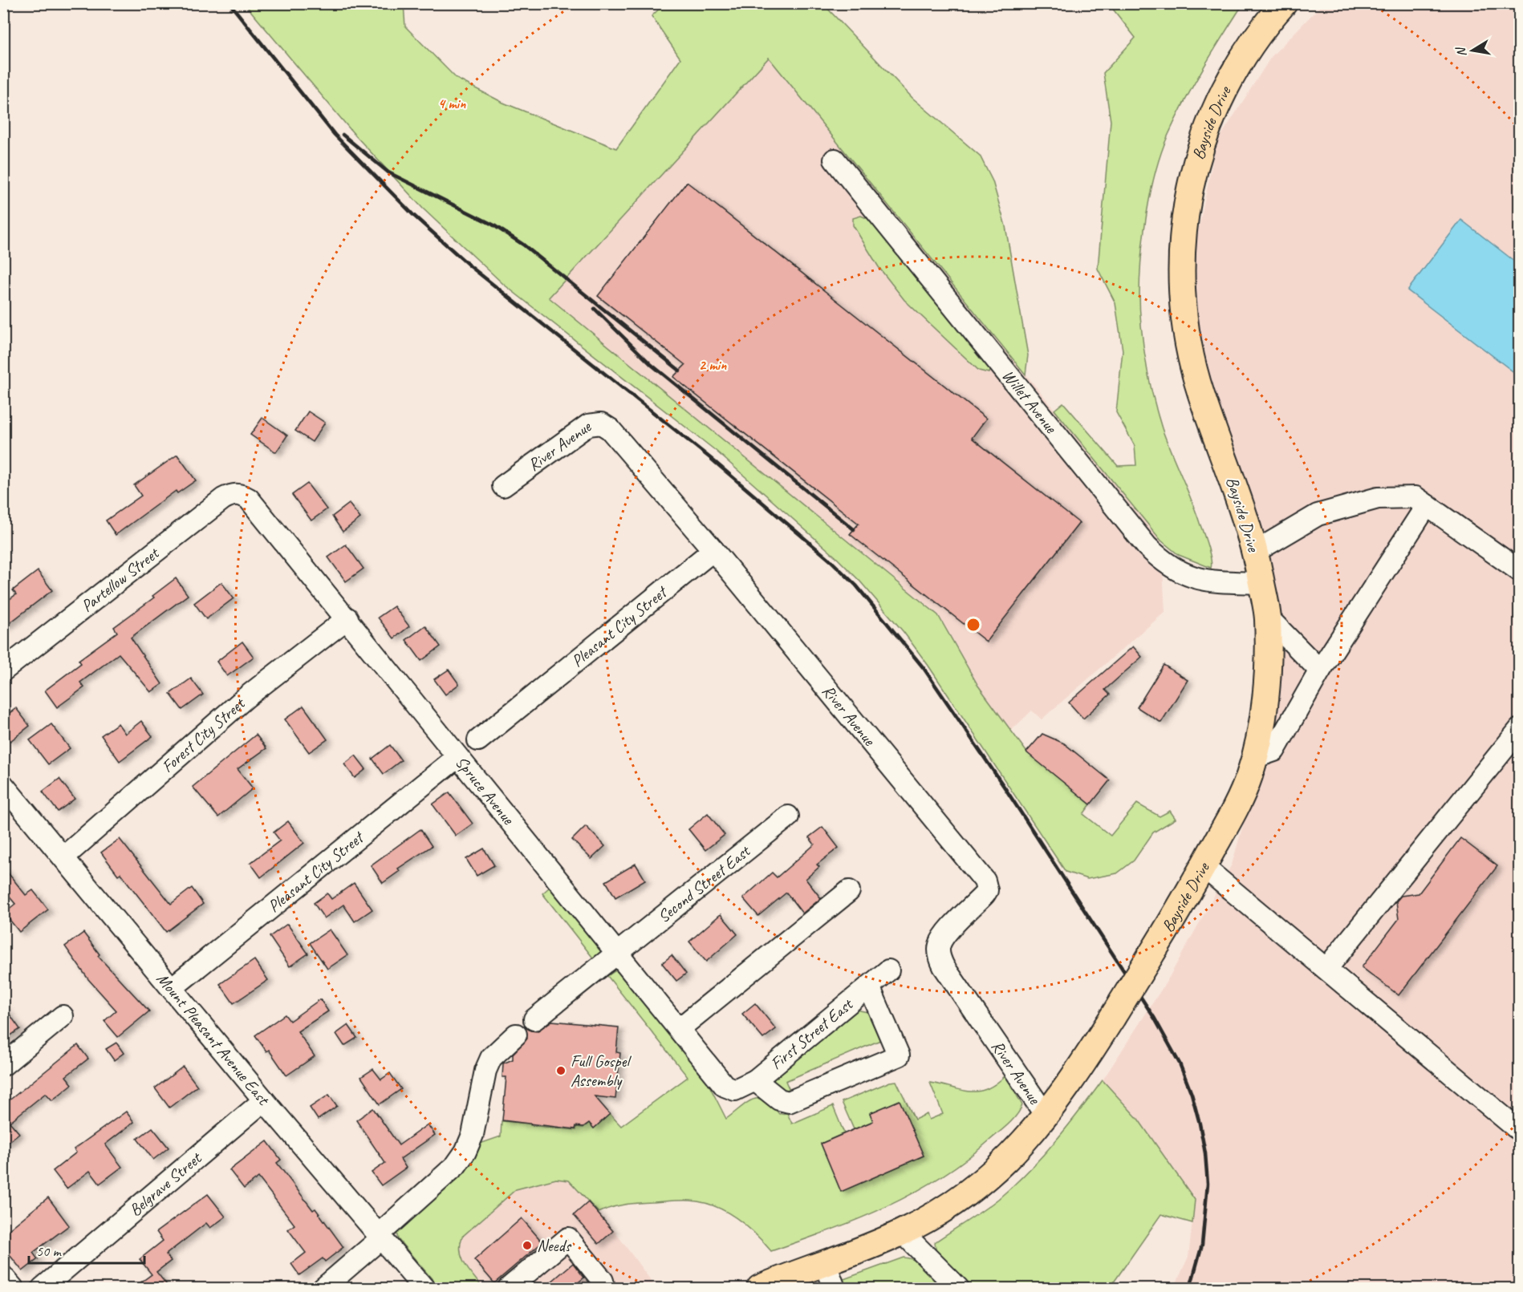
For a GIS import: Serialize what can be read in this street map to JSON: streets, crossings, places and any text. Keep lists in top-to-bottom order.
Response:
{
  "streets": {
    "main road": ["Bayside Drive"],
    "street": [
      "Willet Avenue",
      "River Avenue",
      "Partellow Street",
      "Pleasant City Street",
      "Forest City Street",
      "Spruce Avenue",
      "Second Street East",
      "First Street East",
      "Mount Pleasant Avenue East",
      "Belgrave Street"
    ]
  },
  "crossings": [
    ["Bayside Drive", "Willet Avenue"],
    ["Bayside Drive", "River Avenue"],
    ["River Avenue", "Pleasant City Street"],
    ["Partellow Street", "Spruce Avenue"],
    ["Pleasant City Street", "Spruce Avenue"],
    ["Pleasant City Street", "Mount Pleasant Avenue East"],
    ["Forest City Street", "Spruce Avenue"],
    ["Forest City Street", "Mount Pleasant Avenue East"],
    ["Spruce Avenue", "Second Street East"],
    ["Spruce Avenue", "First Street East"],
    ["Mount Pleasant Avenue East", "Belgrave Street"]
  ],
  "places": ["Full Gospel Assembly", "Needs"],
  "scale_bar": "50 m",
  "north": "left",
  "rings": ["4 min", "2 min"]
}
